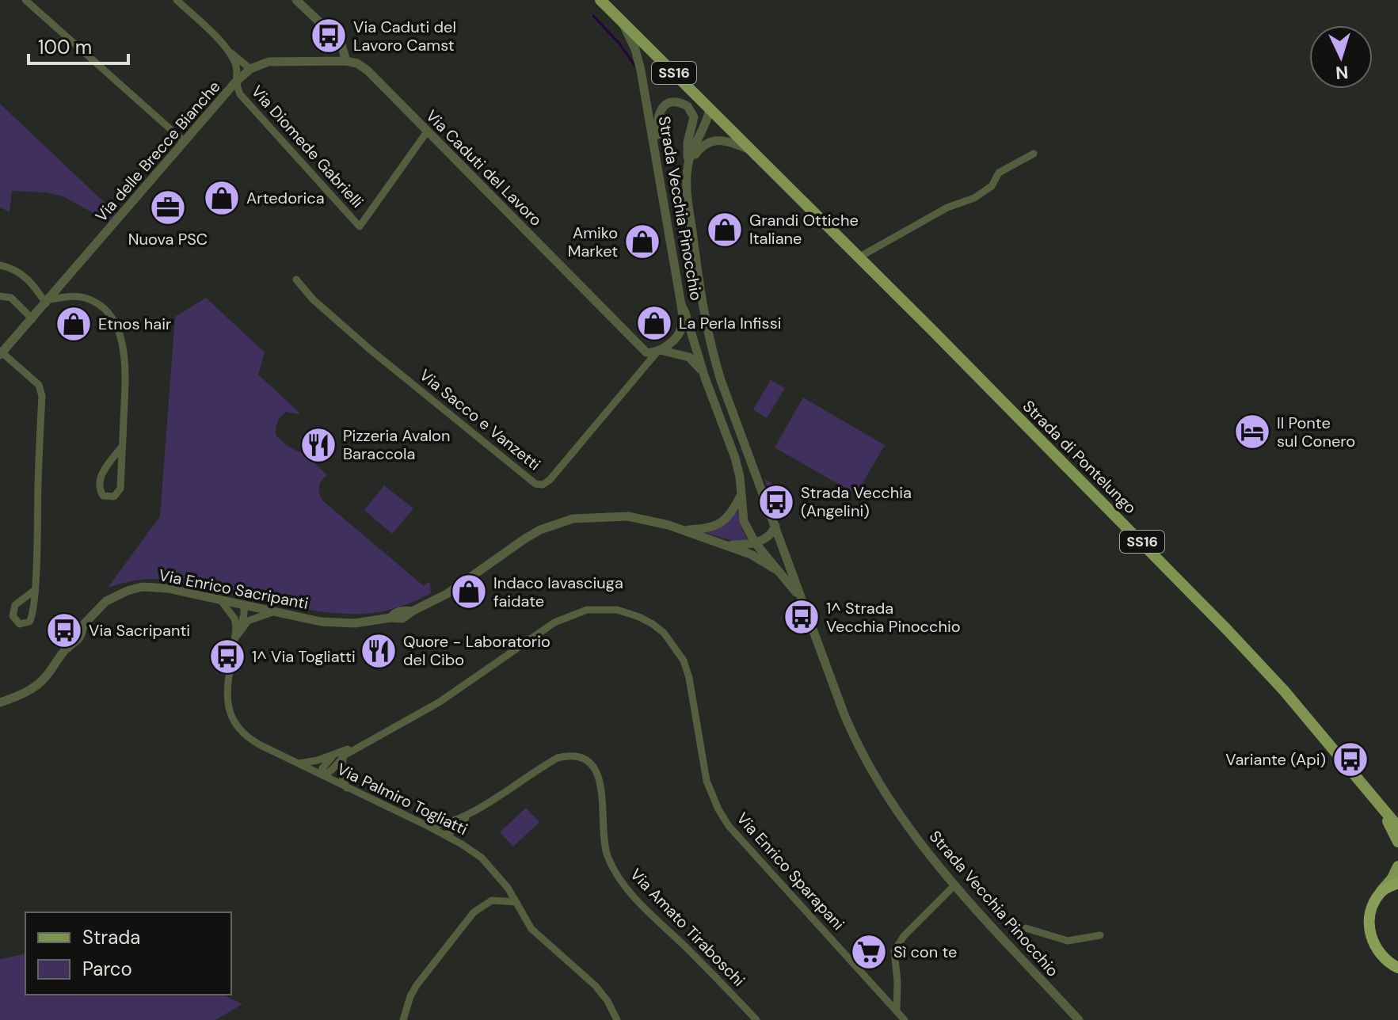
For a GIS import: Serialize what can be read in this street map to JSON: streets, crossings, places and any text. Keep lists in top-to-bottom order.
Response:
{
  "streets": {
    "main road": ["SS16", "Strada di Pontelungo"],
    "street": [
      "Via Diomede Gabrielli",
      "Via delle Brecce Bianche",
      "Via Caduti del Lavoro",
      "Strada Vecchia Pinocchio",
      "Via Sacco e Vanzetti",
      "Via Enrico Sacripanti",
      "Via Palmiro Togliatti",
      "Via Enrico Sparapani",
      "Via Amato Tiraboschi"
    ]
  },
  "crossings": [
    ["SS16", "Strada Vecchia Pinocchio"],
    ["SS16", "Strada di Pontelungo"],
    ["Via Diomede Gabrielli", "Via delle Brecce Bianche"],
    ["Via Diomede Gabrielli", "Via Caduti del Lavoro"],
    ["Via delle Brecce Bianche", "Via Caduti del Lavoro"],
    ["Via Caduti del Lavoro", "Via Sacco e Vanzetti"],
    ["Strada Vecchia Pinocchio", "Via Sacco e Vanzetti"],
    ["Strada Vecchia Pinocchio", "Strada di Pontelungo"],
    ["Strada Vecchia Pinocchio", "Via Enrico Sacripanti"],
    ["Via Enrico Sacripanti", "Via Palmiro Togliatti"],
    ["Via Palmiro Togliatti", "Via Enrico Sparapani"],
    ["Via Palmiro Togliatti", "Via Amato Tiraboschi"]
  ],
  "places": {
    "bus stop": [
      "Via Caduti del Lavoro Camst",
      "Strada Vecchia (Angelini)",
      "1^ Strada Vecchia Pinocchio",
      "Via Sacripanti",
      "1^ Via Togliatti",
      "Variante (Api)"
    ],
    "shop": [
      "Artedorica",
      "Grandi Ottiche Italiane",
      "Amiko Market",
      "La Perla Infissi",
      "Etnos hair",
      "Indaco lavasciuga faidate"
    ],
    "office": ["Nuova PSC"],
    "hotel": ["Il Ponte sul Conero"],
    "restaurant": ["Pizzeria Avalon Baraccola", "Quore - Laboratorio del Cibo"],
    "supermarket": ["Sì con te"]
  },
  "legend": ["Strada", "Parco"],
  "scale_bar": "100 m",
  "north": "bottom"
}
